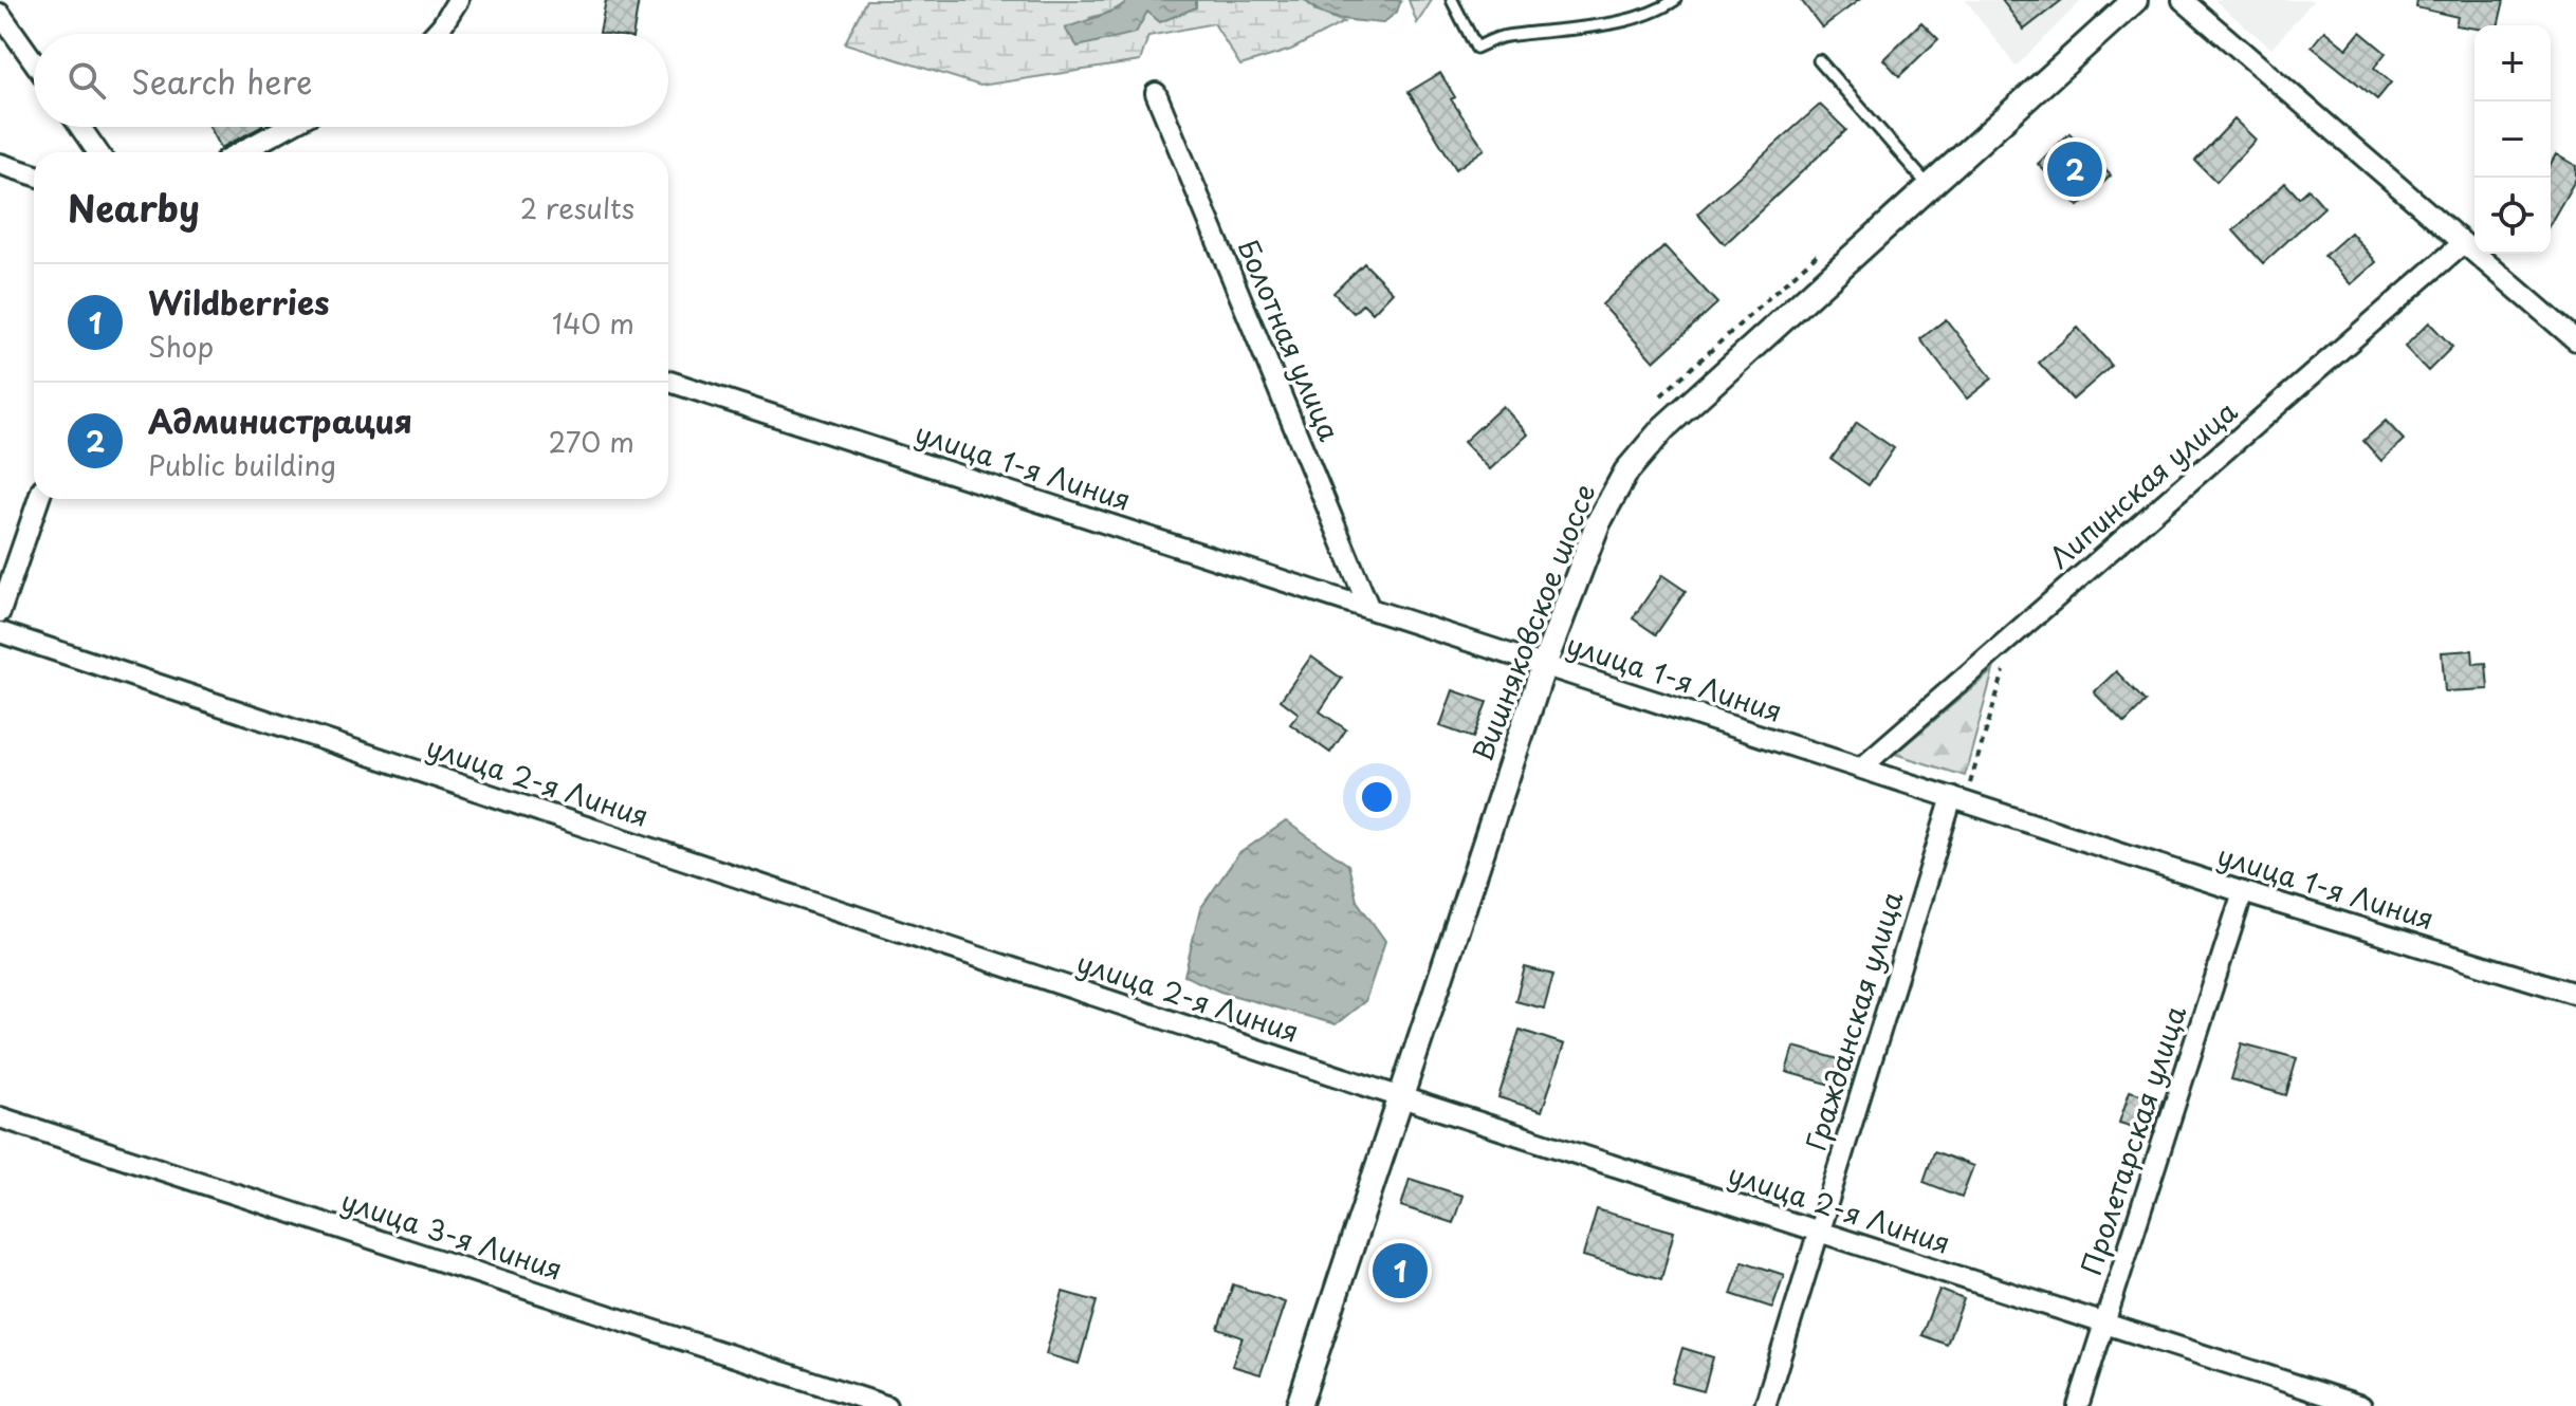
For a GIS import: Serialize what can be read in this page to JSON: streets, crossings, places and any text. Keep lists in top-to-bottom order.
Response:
{
  "streets": {
    "street": [
      "Болотная улица",
      "улица 1-я Линия",
      "Липинская улица",
      "Вишняковское шоссе",
      "улица 2-я Линия",
      "Гражданская улица",
      "Пролетарская улица",
      "улица 3-я Линия"
    ]
  },
  "crossings": [
    ["Болотная улица", "улица 1-я Линия"],
    ["улица 1-я Линия", "Липинская улица"],
    ["улица 1-я Линия", "Вишняковское шоссе"],
    ["улица 1-я Линия", "Гражданская улица"],
    ["улица 1-я Линия", "Пролетарская улица"],
    ["Вишняковское шоссе", "улица 2-я Линия"],
    ["улица 2-я Линия", "Гражданская улица"],
    ["улица 2-я Линия", "Пролетарская улица"]
  ],
  "page": {
    "map_buttons": ["+", "−"],
    "search": "Search here",
    "pins": ["2", "1"],
    "heading": ["Nearby", "2 results"],
    "list": [
      {
        "mark": "1",
        "name": "Wildberries",
        "note": "Shop",
        "value": "140 m"
      },
      {
        "mark": "2",
        "name": "Администрация",
        "note": "Public building",
        "value": "270 m"
      }
    ]
  }
}
